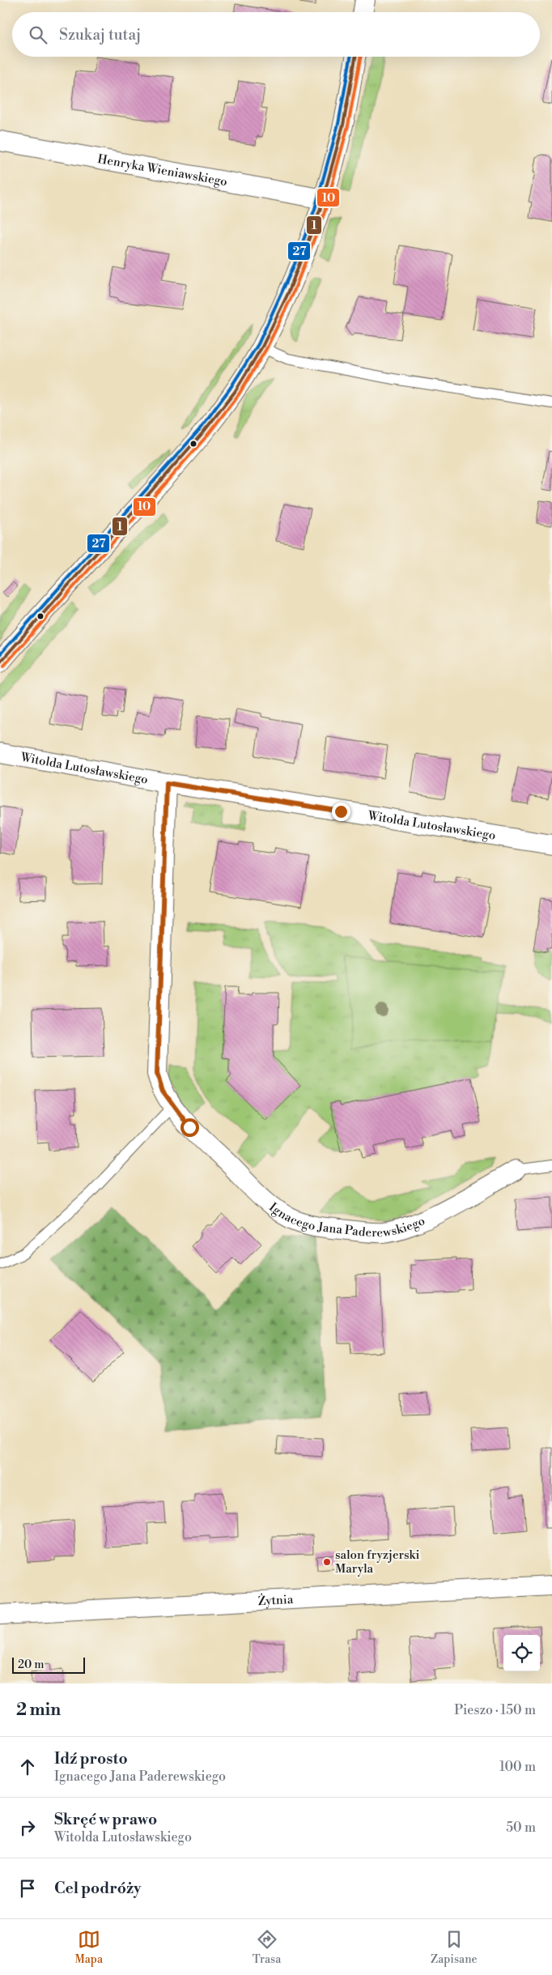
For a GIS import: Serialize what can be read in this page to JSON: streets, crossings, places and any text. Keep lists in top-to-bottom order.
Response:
{
  "streets": {
    "street": [
      "Henryka Wieniawskiego",
      "Witolda Lutosławskiego",
      "Ignacego Jana Paderewskiego",
      "Żytnia"
    ]
  },
  "crossings": [
    ["Witolda Lutosławskiego", "Ignacego Jana Paderewskiego"]
  ],
  "places": ["salon fryzjerski Maryla"],
  "lines": ["transit line 1", "transit line 10", "transit line 27"],
  "scale_bar": "20 m",
  "page": {
    "search": "Szukaj tutaj",
    "scale": "20 m",
    "heading": ["2 min", "Pieszo · 150 m"],
    "list": [
      ["Idź prosto", "Ignacego Jana Paderewskiego", "100 m"],
      ["Skręć w prawo", "Witolda Lutosławskiego", "50 m"],
      "Cel podróży"
    ],
    "nav": ["Mapa", "Trasa", "Zapisane"]
  }
}
